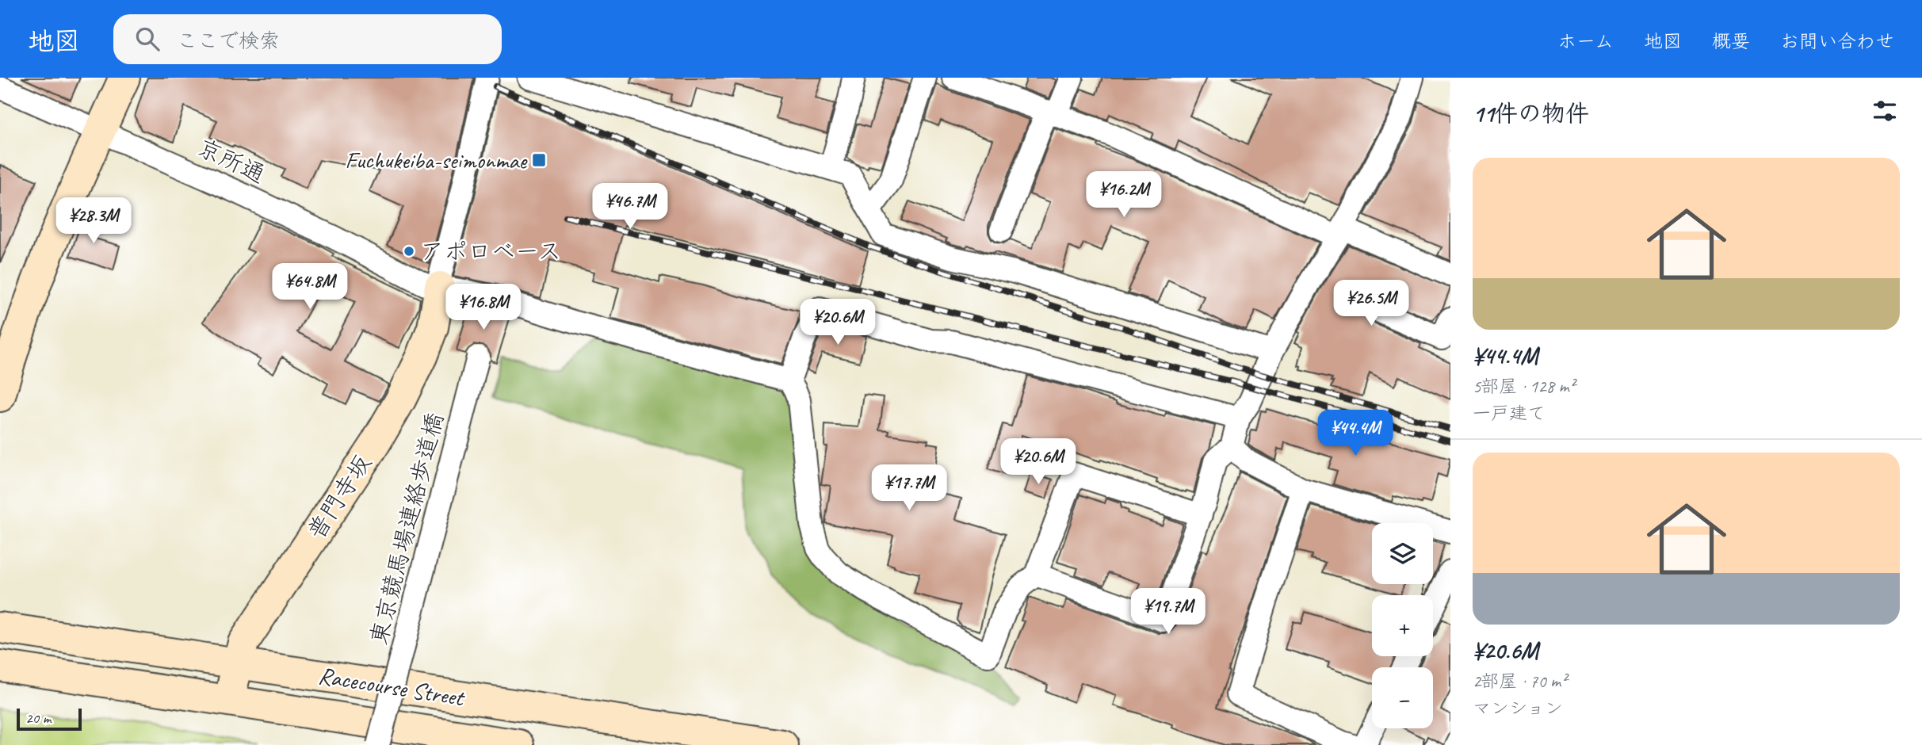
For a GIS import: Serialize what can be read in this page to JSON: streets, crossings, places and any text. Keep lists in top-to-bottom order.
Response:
{
  "streets": {
    "street": [
      "京所通",
      "普門寺坂",
      "東京競馬場連絡歩道橋",
      "Racecourse Street"
    ]
  },
  "crossings": [
    ["京所通", "普門寺坂"],
    ["普門寺坂", "Racecourse Street"]
  ],
  "places": {
    "transit": ["Fuchukeiba-seimonmae"],
    "other": ["アポロベース"]
  },
  "scale_bar": "20 m",
  "page": {
    "header": "地図",
    "search": "ここで検索",
    "nav": [
      "ホーム",
      "地図",
      "概要",
      "お問い合わせ"
    ],
    "heading": "11件の物件",
    "list": [
      {
        "name": "¥44.4M",
        "note": "5部屋 · 128 m² · 一戸建て"
      },
      {
        "name": "¥20.6M",
        "note": "2部屋 · 70 m² · マンション"
      }
    ],
    "price": [
      "¥16.2M",
      "¥46.7M",
      "¥28.3M",
      "¥64.8M",
      "¥26.5M",
      "¥16.8M",
      "¥20.6M",
      "¥44.4M",
      "¥20.6M",
      "¥17.7M",
      "¥19.7M"
    ],
    "map_buttons": ["+", "−"],
    "scale": "20 m"
  }
}
